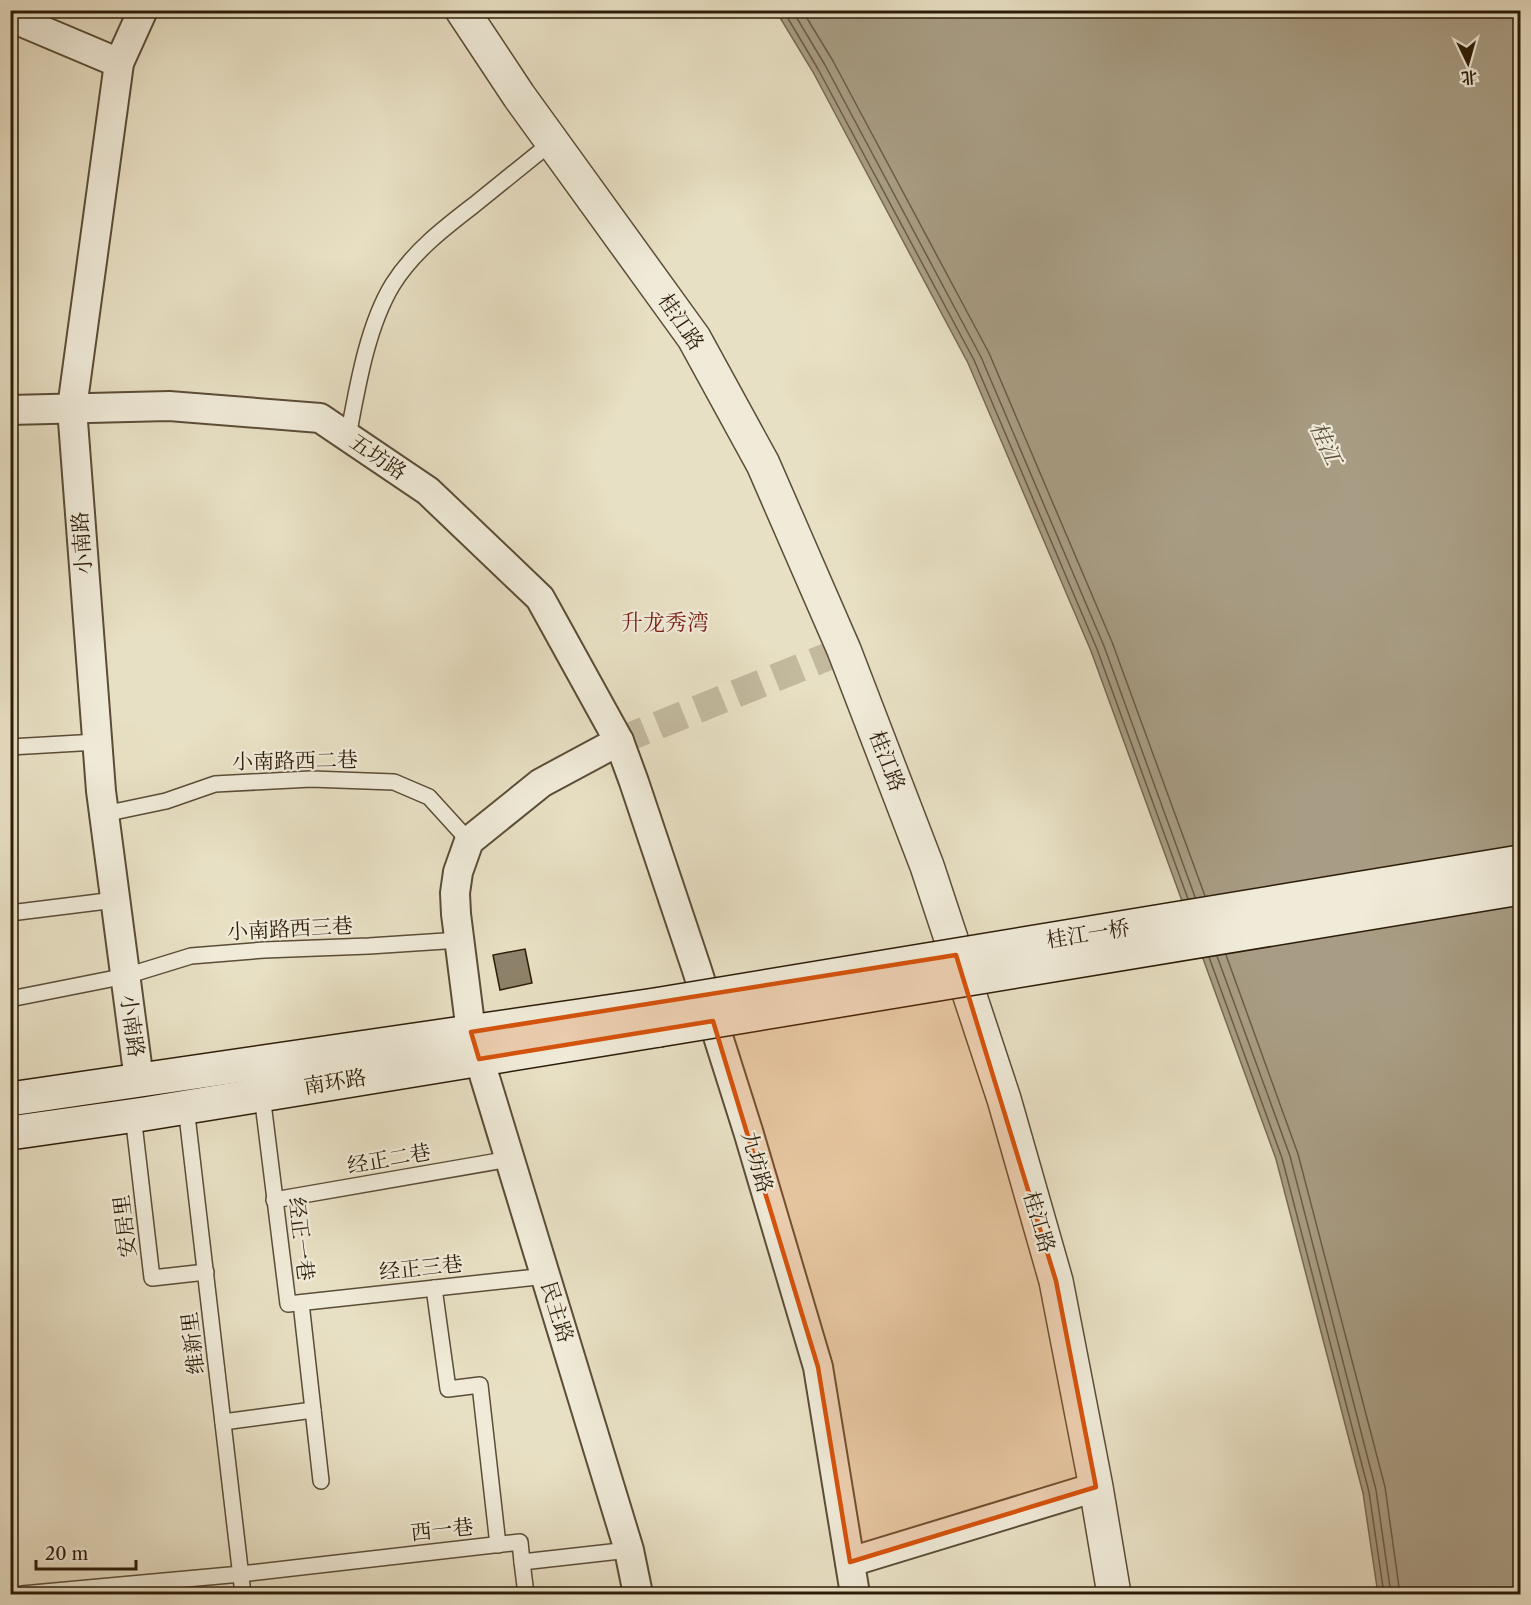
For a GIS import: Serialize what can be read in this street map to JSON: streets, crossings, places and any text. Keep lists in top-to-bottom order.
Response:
{
  "streets": {
    "main road": ["桂江路", "桂江一桥", "南环路"],
    "street": [
      "五坊路",
      "小南路",
      "九坊路",
      "民主路"
    ],
    "lane": [
      "小南路西二巷",
      "小南路西三巷",
      "经正二巷",
      "安居里",
      "经正一巷",
      "经正三巷",
      "维新里",
      "西一巷"
    ]
  },
  "crossings": [
    ["五坊路", "小南路"],
    ["五坊路", "九坊路"],
    ["小南路", "小南路西二巷"],
    ["小南路", "小南路西三巷"],
    ["小南路", "南环路"],
    ["小南路西二巷", "民主路"],
    ["小南路西三巷", "民主路"],
    ["桂江一桥", "南环路"],
    ["南环路", "安居里"],
    ["南环路", "经正一巷"],
    ["南环路", "民主路"],
    ["南环路", "维新里"],
    ["经正二巷", "经正一巷"],
    ["经正二巷", "民主路"],
    ["安居里", "维新里"],
    ["经正一巷", "经正三巷"],
    ["经正三巷", "民主路"],
    ["维新里", "西一巷"]
  ],
  "districts": ["升龙秀湾"],
  "water": ["桂江"],
  "scale_bar": "20 m",
  "north": "bottom"
}
